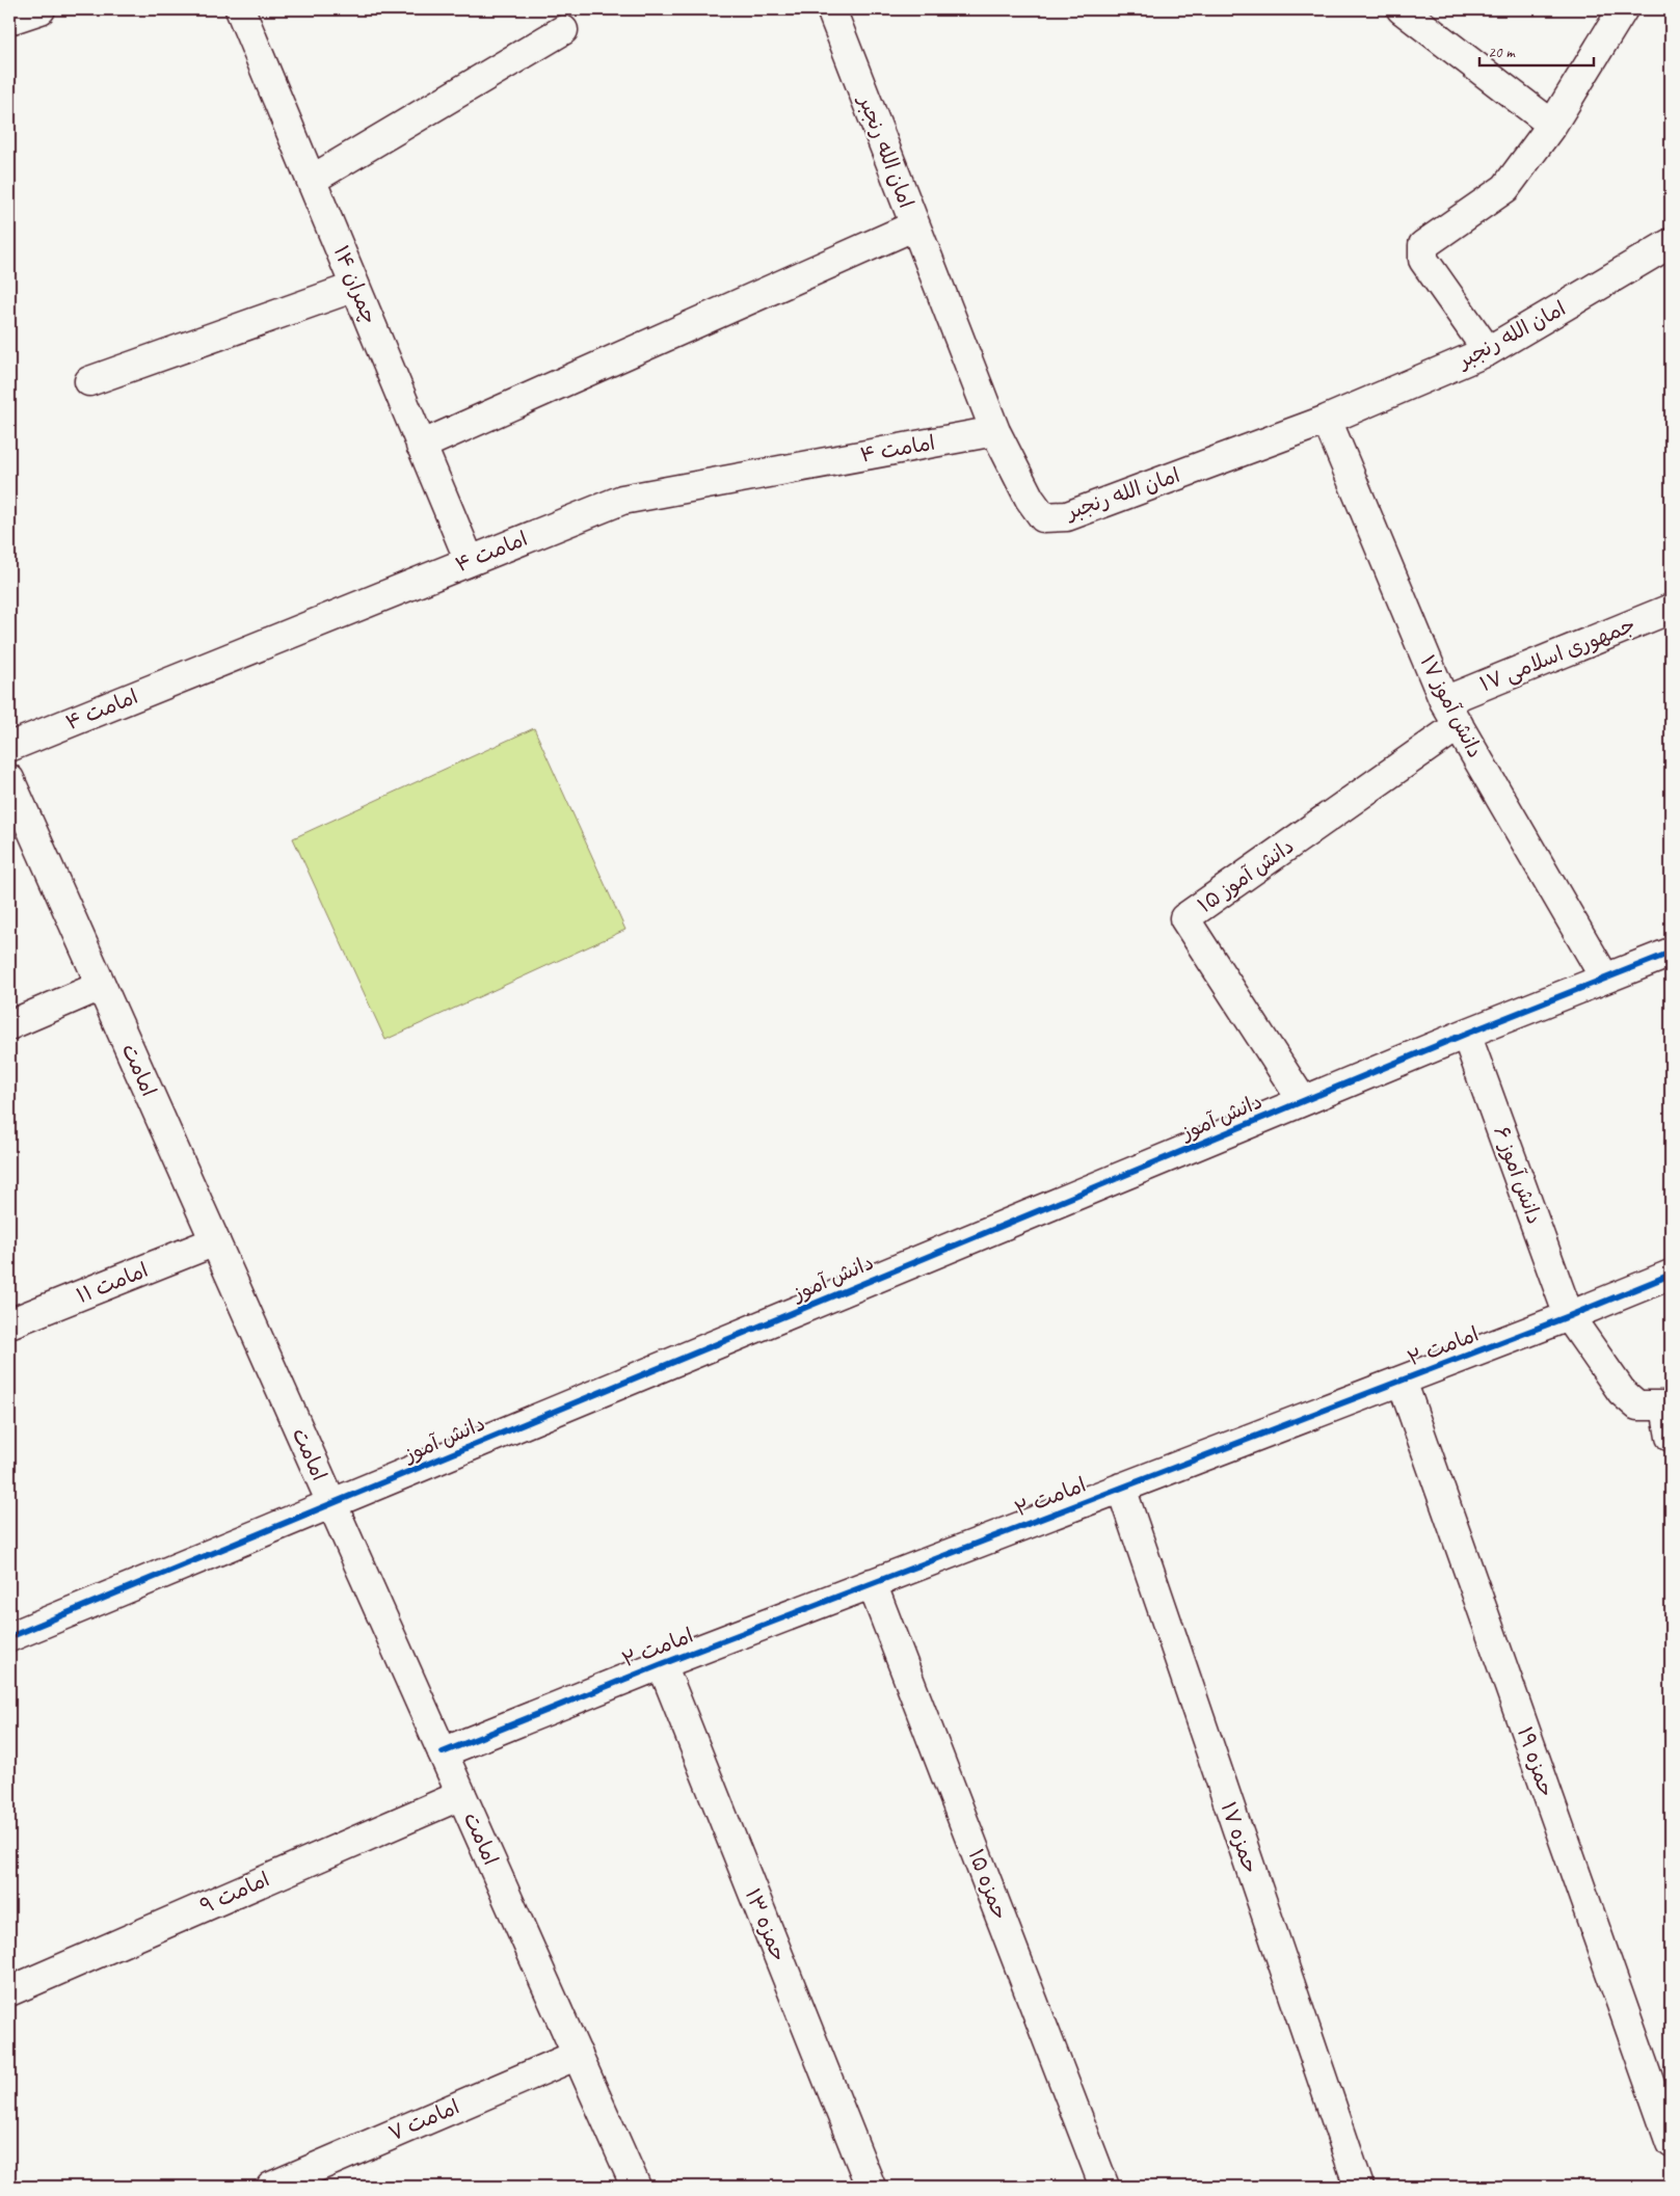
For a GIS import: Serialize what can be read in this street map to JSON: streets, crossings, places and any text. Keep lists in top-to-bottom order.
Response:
{
  "streets": {
    "street": [
      "امان الله رنجبر",
      "چمران ۱۴",
      "امامت ۴",
      "جمهوری اسلامی ۱۷",
      "دانش آموز ۱۷",
      "دانش آموز ۱۵",
      "امامت",
      "دانش آموز",
      "دانش آموز ۶",
      "امامت ۱۱",
      "امامت ۲",
      "حمزه ۱۹",
      "حمزه ۱۷",
      "حمزه ۱۵",
      "امامت ۹",
      "حمزه ۱۳",
      "امامت ۷"
    ]
  },
  "crossings": [
    ["امان الله رنجبر", "امامت ۴"],
    ["امان الله رنجبر", "دانش آموز ۱۷"],
    ["چمران ۱۴", "امامت ۴"],
    ["جمهوری اسلامی ۱۷", "دانش آموز ۱۷"],
    ["دانش آموز ۱۷", "دانش آموز ۱۵"],
    ["دانش آموز ۱۷", "دانش آموز"],
    ["دانش آموز ۱۵", "دانش آموز"],
    ["امامت", "دانش آموز"],
    ["امامت", "امامت ۱۱"],
    ["امامت", "امامت ۲"],
    ["امامت", "امامت ۹"],
    ["امامت", "امامت ۷"],
    ["دانش آموز", "دانش آموز ۶"],
    ["دانش آموز ۶", "امامت ۲"],
    ["امامت ۲", "حمزه ۱۹"],
    ["امامت ۲", "حمزه ۱۷"],
    ["امامت ۲", "حمزه ۱۵"],
    ["امامت ۲", "حمزه ۱۳"]
  ],
  "scale_bar": "20 m"
}
